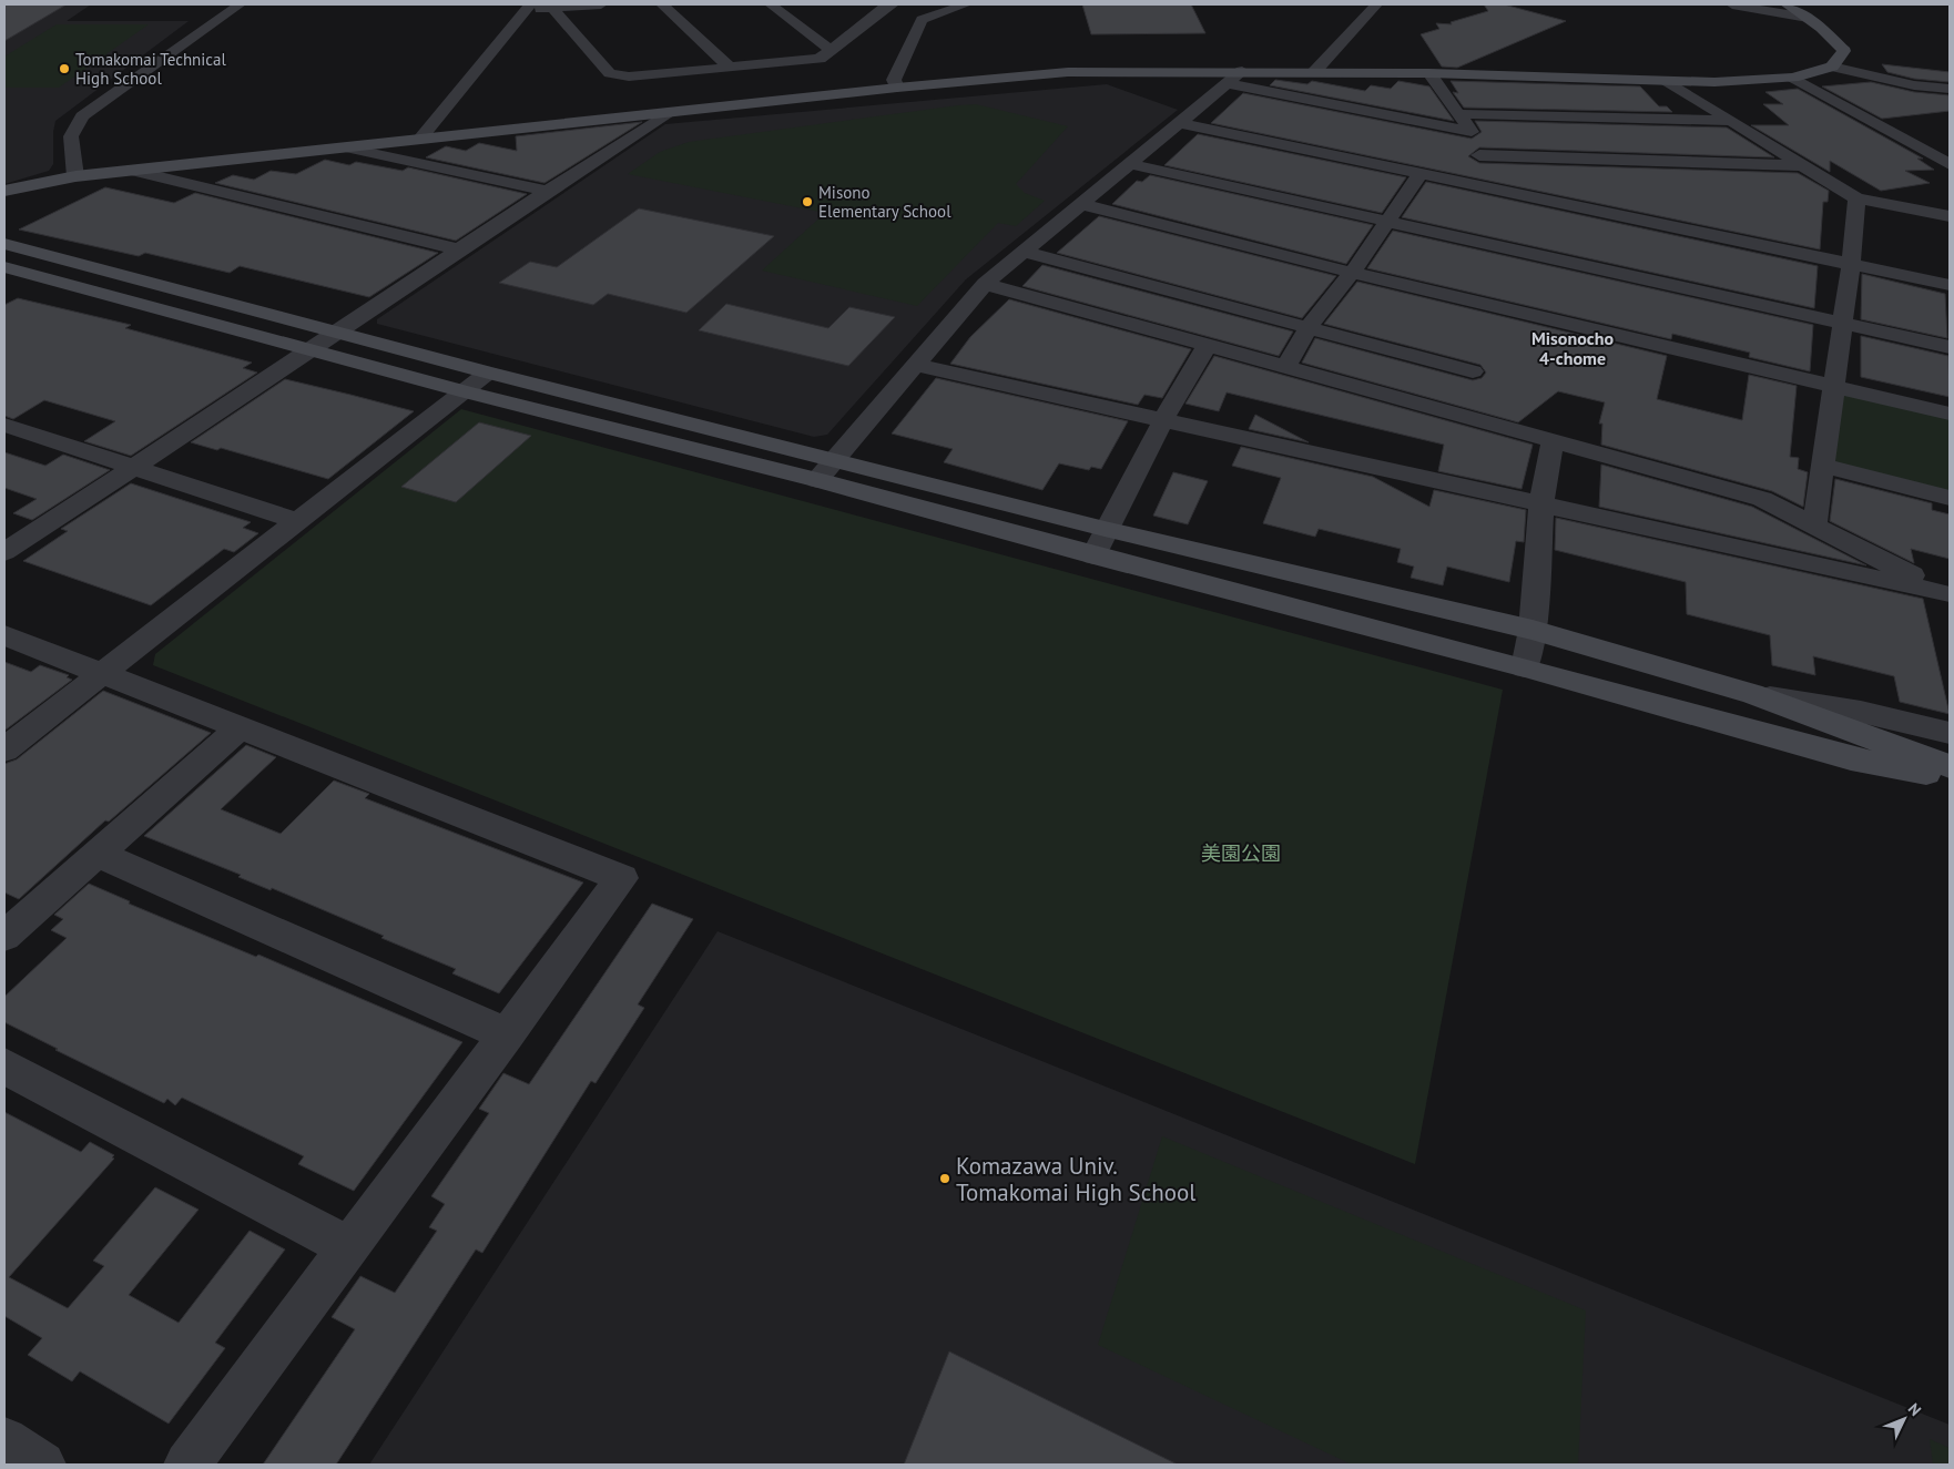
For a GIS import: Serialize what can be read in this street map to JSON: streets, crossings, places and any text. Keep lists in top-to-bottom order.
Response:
{
  "districts": ["Misonocho 4-chome"],
  "parks": ["美園公園"],
  "places": ["Tomakomai Technical High School", "Misono Elementary School", "Komazawa Univ. Tomakomai High School"],
  "north": "top right"
}
